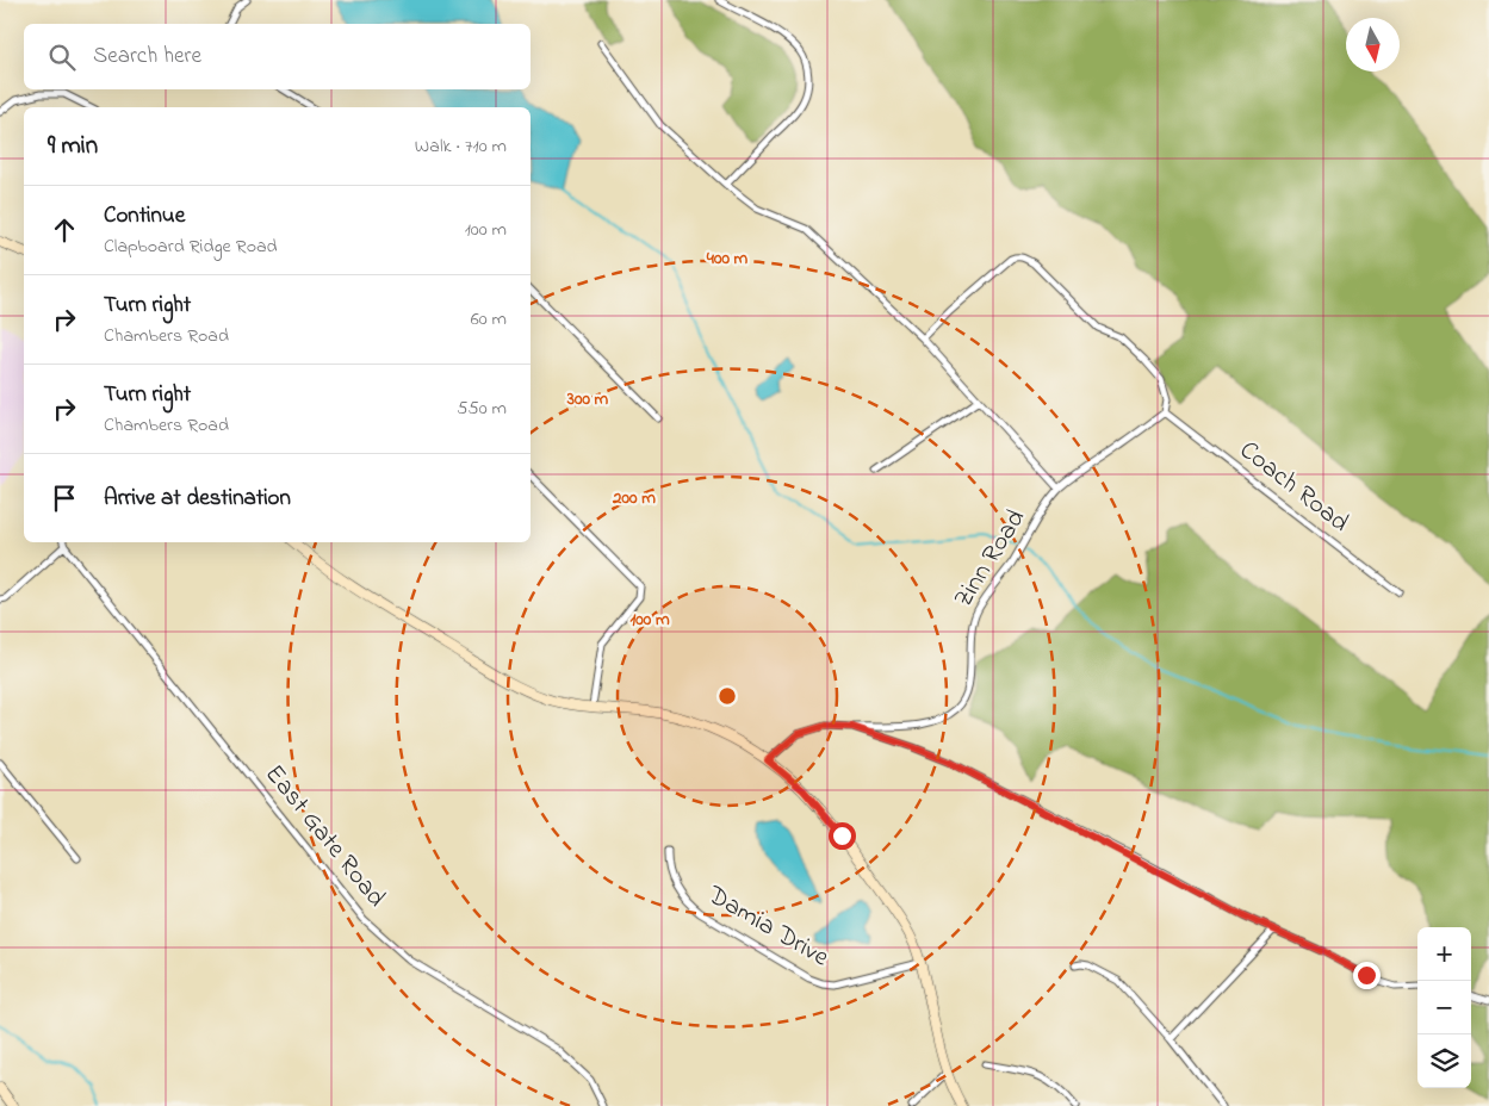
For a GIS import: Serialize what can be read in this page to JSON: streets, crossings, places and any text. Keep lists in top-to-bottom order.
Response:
{
  "streets": {
    "street": [
      "Coach Road",
      "Zinn Road",
      "East Gate Road",
      "Damia Drive"
    ]
  },
  "crossings": [
    ["Coach Road", "Zinn Road"]
  ],
  "north": "bottom",
  "page": {
    "search": "Search here",
    "heading": ["9 min", "Walk · 710 m"],
    "list": [
      ["Continue", "Clapboard Ridge Road", "100 m"],
      ["Turn right", "Chambers Road", "60 m"],
      ["Turn right", "Chambers Road", "550 m"],
      "Arrive at destination"
    ],
    "map_buttons": ["+", "−"]
  },
  "rings": [
    "400 m",
    "300 m",
    "200 m",
    "100 m"
  ]
}
